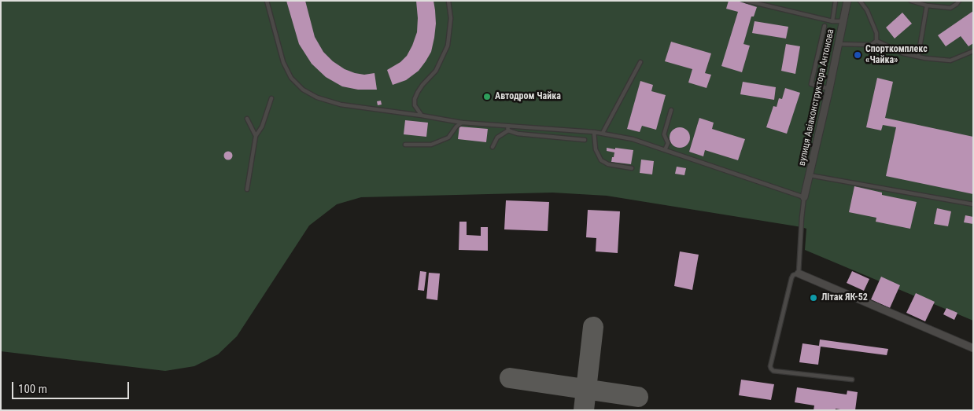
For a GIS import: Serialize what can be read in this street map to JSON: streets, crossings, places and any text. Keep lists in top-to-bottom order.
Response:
{
  "streets": {
    "street": ["вулиця Авіаконструктора Антонова"]
  },
  "places": ["Спорткомплекс «Чайка»", "Автодром Чайка", "Літак ЯК-52"],
  "scale_bar": "100 m"
}
